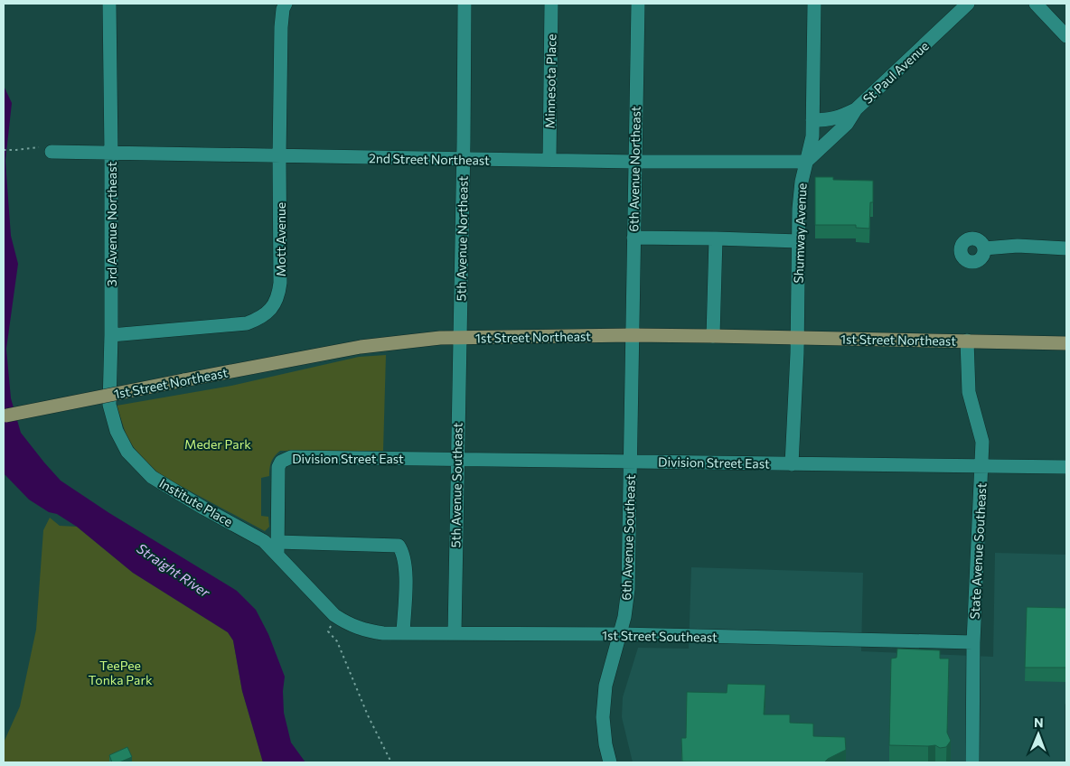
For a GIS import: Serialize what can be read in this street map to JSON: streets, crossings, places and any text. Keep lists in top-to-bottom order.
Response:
{
  "streets": {
    "main road": ["1st Street Northeast"],
    "street": [
      "St Paul Avenue",
      "Minnesota Place",
      "2nd Street Northeast",
      "6th Avenue Northeast",
      "3rd Avenue Northeast",
      "Shumway Avenue",
      "5th Avenue Northeast",
      "Mott Avenue",
      "Division Street East",
      "5th Avenue Southeast",
      "Institute Place",
      "6th Avenue Southeast",
      "State Avenue Southeast",
      "1st Street Southeast"
    ]
  },
  "crossings": [
    ["St Paul Avenue", "Shumway Avenue"],
    ["Minnesota Place", "2nd Street Northeast"],
    ["2nd Street Northeast", "6th Avenue Northeast"],
    ["2nd Street Northeast", "3rd Avenue Northeast"],
    ["2nd Street Northeast", "Shumway Avenue"],
    ["2nd Street Northeast", "5th Avenue Northeast"],
    ["2nd Street Northeast", "Mott Avenue"],
    ["6th Avenue Northeast", "1st Street Northeast"],
    ["6th Avenue Northeast", "6th Avenue Southeast"],
    ["3rd Avenue Northeast", "Mott Avenue"],
    ["3rd Avenue Northeast", "Institute Place"],
    ["Shumway Avenue", "1st Street Northeast"],
    ["Shumway Avenue", "Division Street East"],
    ["5th Avenue Northeast", "1st Street Northeast"],
    ["5th Avenue Northeast", "5th Avenue Southeast"],
    ["1st Street Northeast", "5th Avenue Southeast"],
    ["1st Street Northeast", "6th Avenue Southeast"],
    ["1st Street Northeast", "State Avenue Southeast"],
    ["Division Street East", "5th Avenue Southeast"],
    ["Division Street East", "Institute Place"],
    ["Division Street East", "6th Avenue Southeast"],
    ["Division Street East", "State Avenue Southeast"],
    ["5th Avenue Southeast", "1st Street Southeast"],
    ["Institute Place", "1st Street Southeast"],
    ["6th Avenue Southeast", "1st Street Southeast"],
    ["State Avenue Southeast", "1st Street Southeast"]
  ],
  "water": ["Straight River"],
  "parks": ["Meder Park", "TeePee Tonka Park"],
  "north": "top"
}
